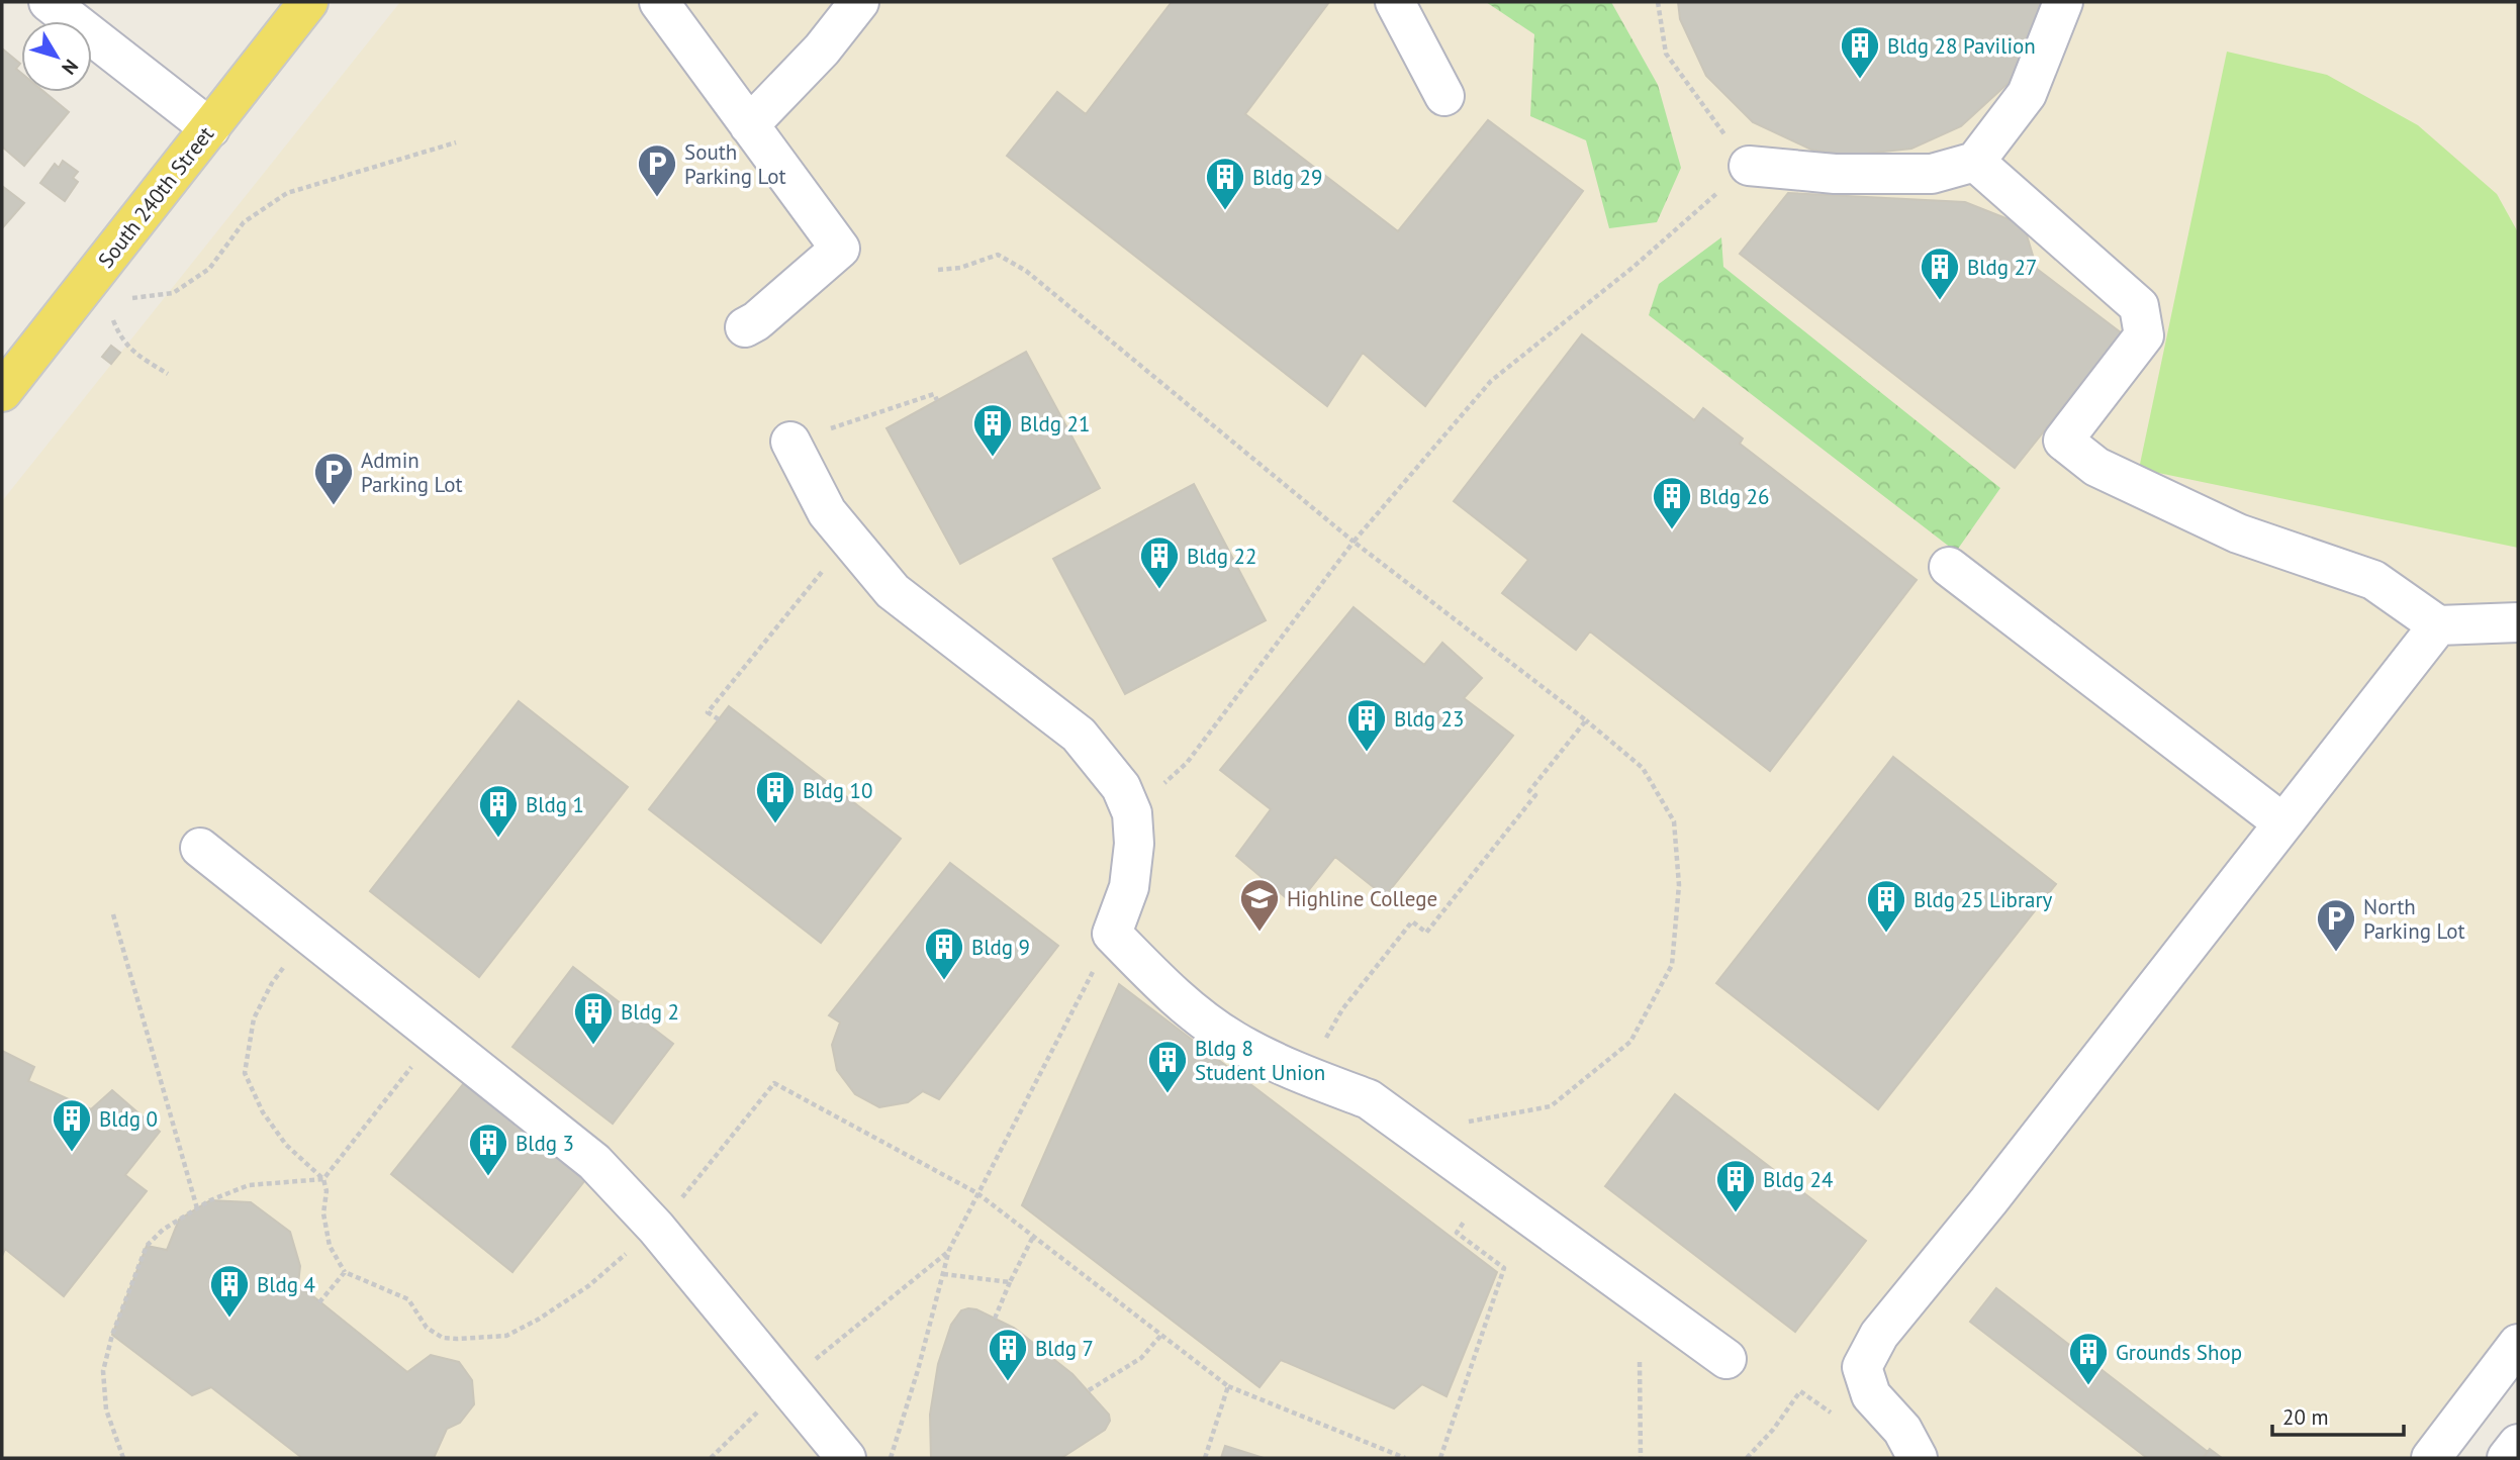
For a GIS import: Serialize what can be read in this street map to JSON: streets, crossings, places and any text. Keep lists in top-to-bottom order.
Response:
{
  "streets": {
    "main road": ["South 240th Street"]
  },
  "places": {
    "building": [
      "Bldg 28 Pavilion",
      "Bldg 29",
      "Bldg 27",
      "Bldg 21",
      "Bldg 26",
      "Bldg 22",
      "Bldg 23",
      "Bldg 10",
      "Bldg 1",
      "Bldg 25 Library",
      "Bldg 9",
      "Bldg 2",
      "Bldg 8 Student Union",
      "Bldg 0",
      "Bldg 3",
      "Bldg 24",
      "Bldg 4",
      "Bldg 7",
      "Grounds Shop"
    ],
    "parking": ["South Parking Lot", "Admin Parking Lot", "North Parking Lot"],
    "school or university": ["Highline College"]
  },
  "scale_bar": "20 m",
  "north": "bottom right"
}
